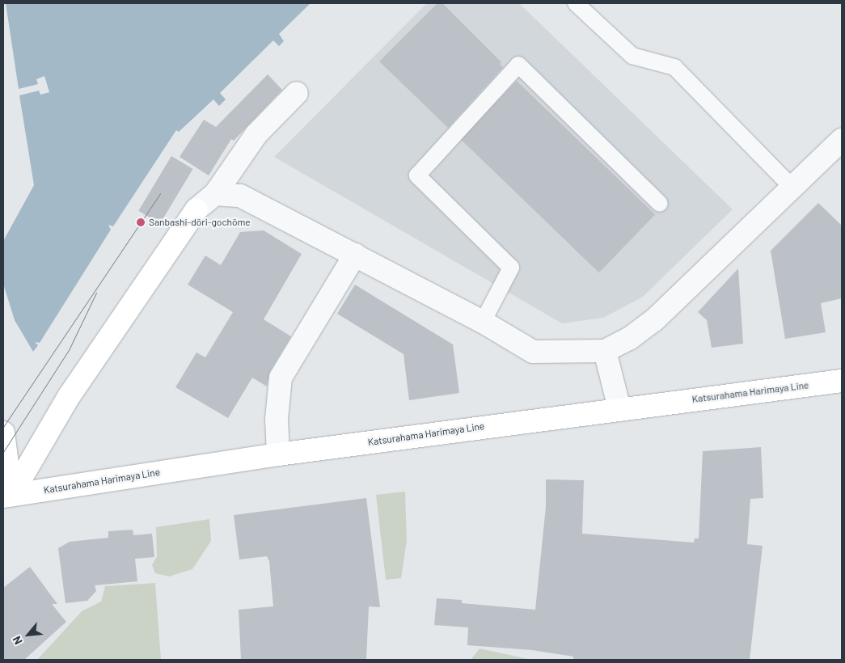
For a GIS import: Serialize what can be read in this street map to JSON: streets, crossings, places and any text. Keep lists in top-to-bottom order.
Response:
{
  "streets": {
    "main road": ["Katsurahama Harimaya Line"]
  },
  "places": ["Sanbashi-dōri-gochōme"],
  "north": "bottom left"
}
